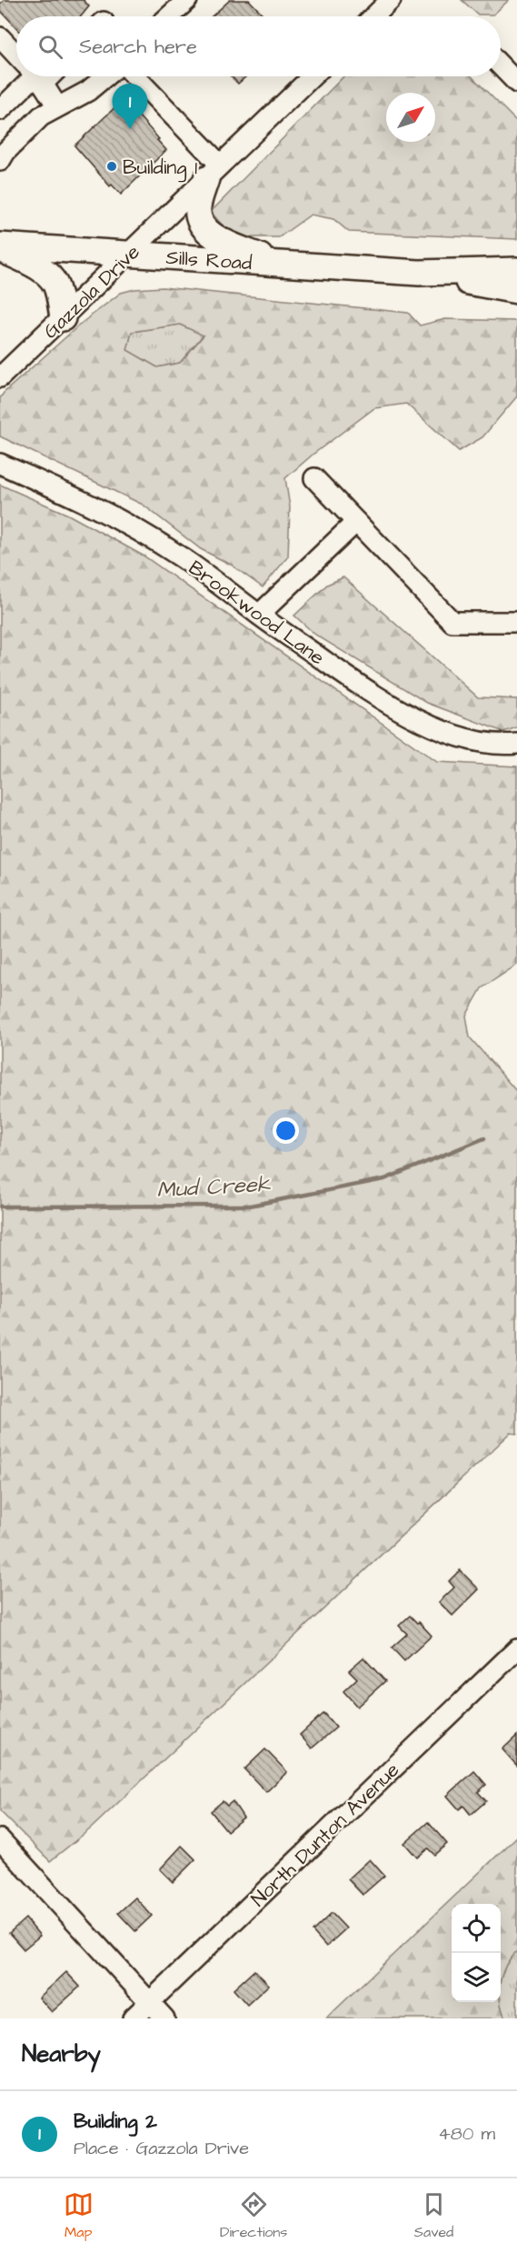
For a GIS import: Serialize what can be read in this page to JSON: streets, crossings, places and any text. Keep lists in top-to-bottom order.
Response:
{
  "streets": {
    "main road": ["Sills Road"],
    "street": ["Gazzola Drive", "Brookwood Lane", "North Dunton Avenue"]
  },
  "crossings": [
    ["Sills Road", "Gazzola Drive"]
  ],
  "water": ["Mud Creek"],
  "places": ["Building 1"],
  "north": "top right",
  "page": {
    "search": "Search here",
    "pins": "1",
    "heading": "Nearby",
    "list": [
      {
        "mark": "1",
        "name": "Building 2",
        "note": "Place · Gazzola Drive",
        "value": "480 m"
      }
    ],
    "nav": ["Map", "Directions", "Saved"]
  }
}
